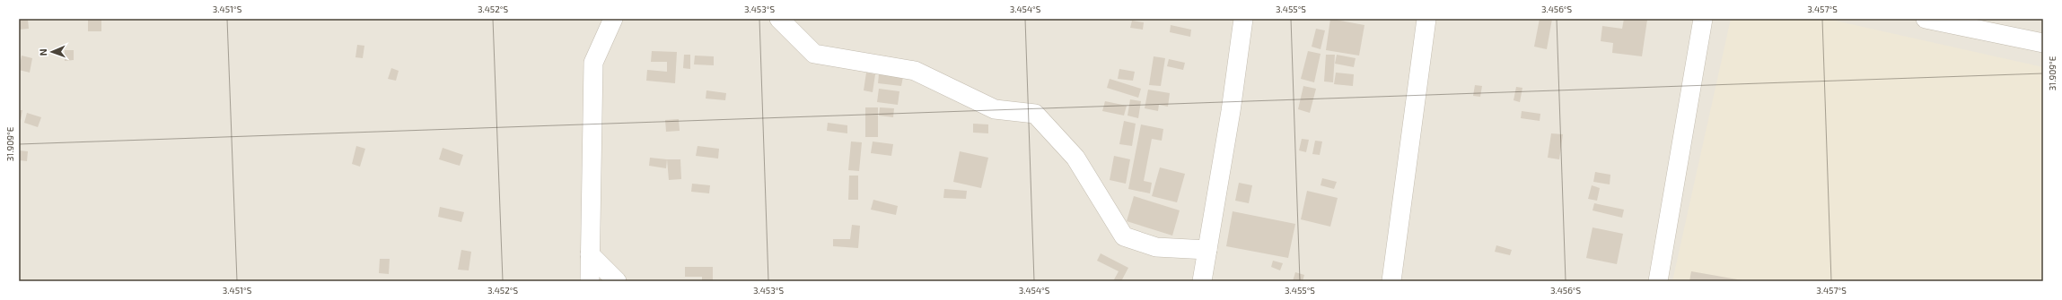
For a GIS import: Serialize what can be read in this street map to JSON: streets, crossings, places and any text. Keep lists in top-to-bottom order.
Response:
{
  "north": "left",
  "coordinates": [
    "3.451°S",
    "3.452°S",
    "3.453°S",
    "3.454°S",
    "3.455°S",
    "3.456°S",
    "3.457°S",
    "31.909°E"
  ]
}
